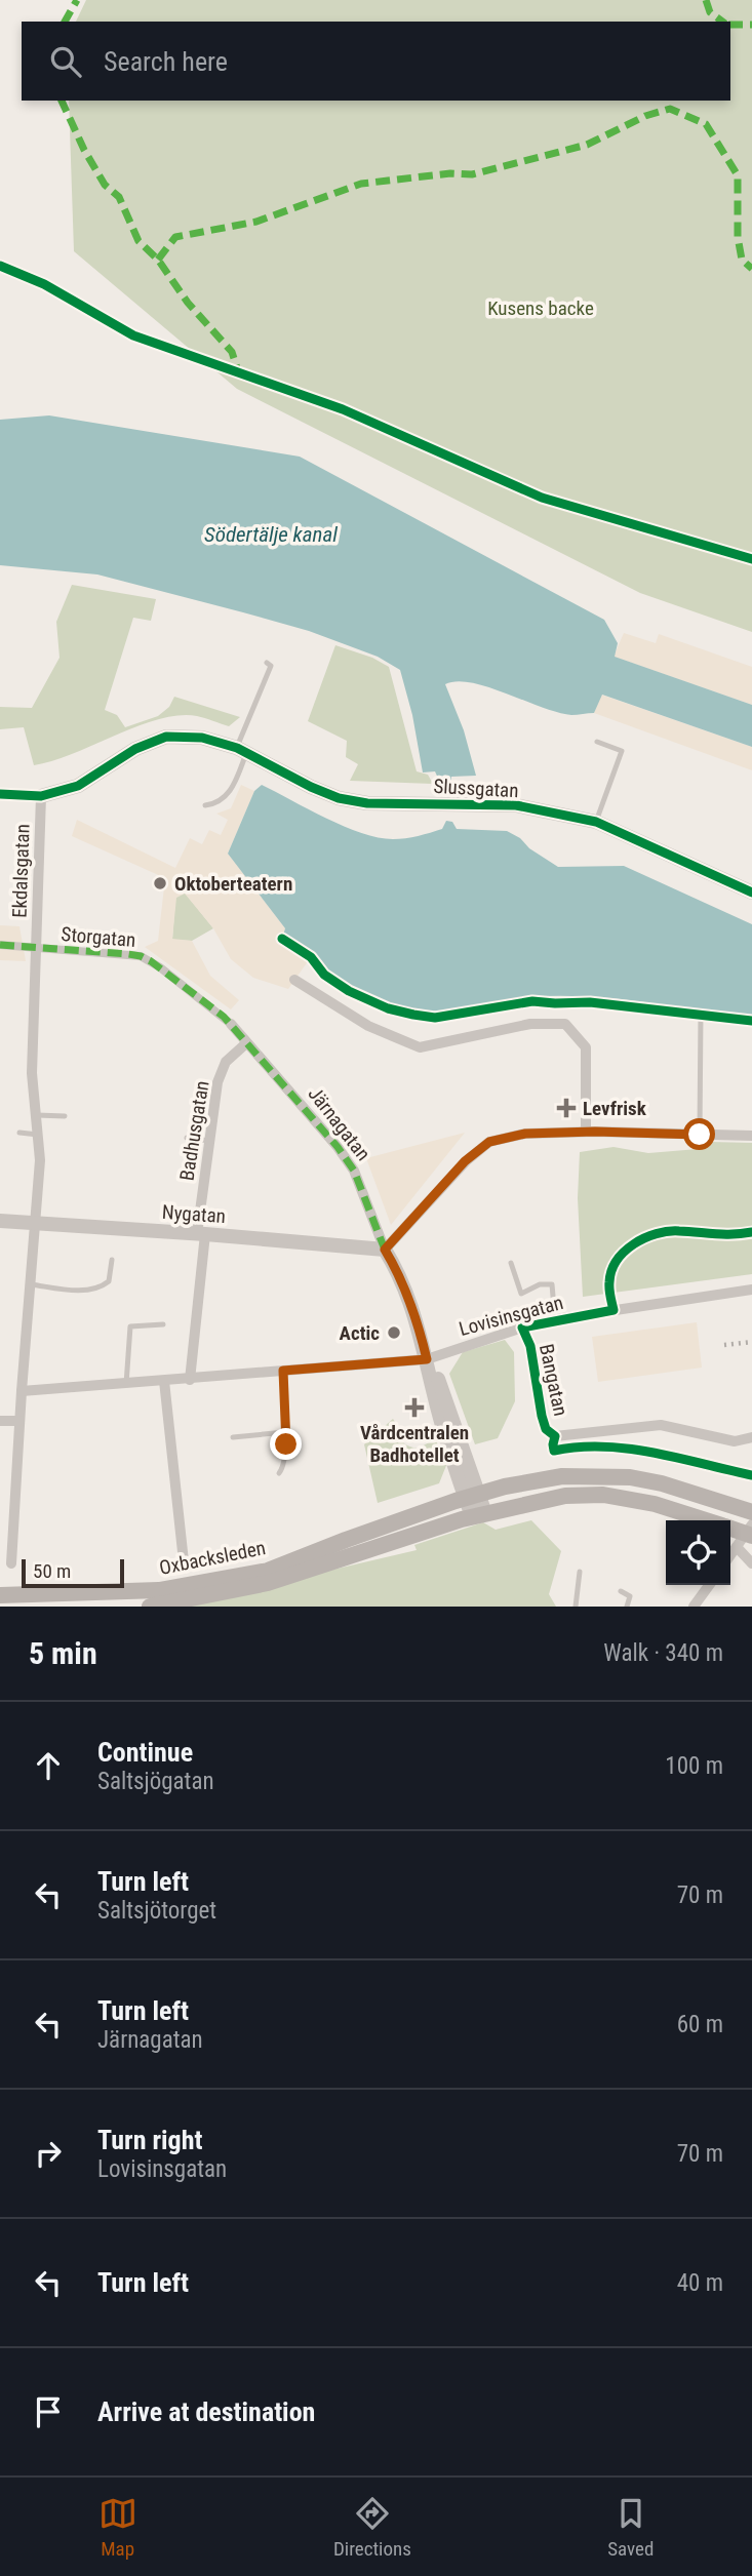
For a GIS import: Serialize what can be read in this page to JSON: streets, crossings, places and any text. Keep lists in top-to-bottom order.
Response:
{
  "streets": {
    "main road": ["Oxbacksleden"],
    "street": [
      "Slussgatan",
      "Ekdalsgatan",
      "Storgatan",
      "Järnagatan",
      "Badhusgatan",
      "Nygatan",
      "Lovisinsgatan",
      "Bangatan"
    ]
  },
  "crossings": [
    ["Slussgatan", "Ekdalsgatan"],
    ["Ekdalsgatan", "Storgatan"],
    ["Ekdalsgatan", "Nygatan"],
    ["Ekdalsgatan", "Lovisinsgatan"],
    ["Storgatan", "Järnagatan"],
    ["Järnagatan", "Badhusgatan"],
    ["Järnagatan", "Nygatan"],
    ["Järnagatan", "Lovisinsgatan"],
    ["Järnagatan", "Oxbacksleden"],
    ["Badhusgatan", "Nygatan"],
    ["Badhusgatan", "Lovisinsgatan"],
    ["Lovisinsgatan", "Bangatan"]
  ],
  "water": ["Södertälje kanal"],
  "parks": ["Kusens backe"],
  "places": {
    "other": ["Oktoberteatern", "Actic"],
    "health": ["Levfrisk", "Vårdcentralen Badhotellet"]
  },
  "scale_bar": "50 m",
  "page": {
    "search": "Search here",
    "scale": "50 m",
    "heading": ["5 min", "Walk · 340 m"],
    "list": [
      ["Continue", "Saltsjögatan", "100 m"],
      ["Turn left", "Saltsjötorget", "70 m"],
      ["Turn left", "Järnagatan", "60 m"],
      ["Turn right", "Lovisinsgatan", "70 m"],
      ["Turn left", "40 m"],
      "Arrive at destination"
    ],
    "nav": ["Map", "Directions", "Saved"]
  }
}
